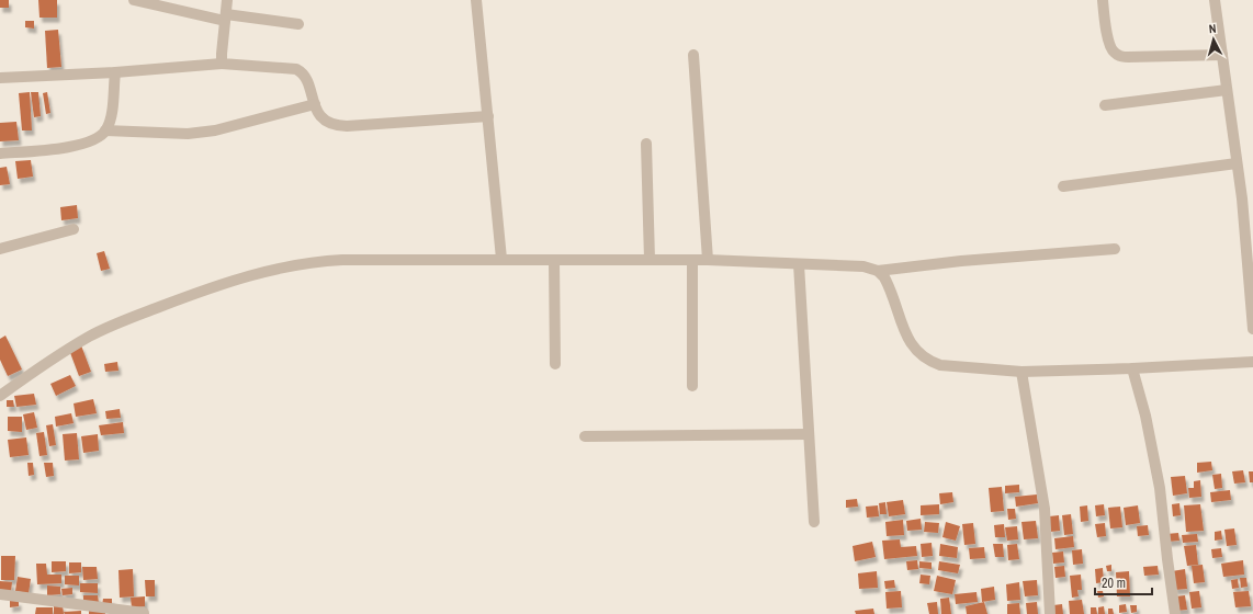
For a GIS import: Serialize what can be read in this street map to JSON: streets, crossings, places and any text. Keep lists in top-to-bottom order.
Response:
{
  "scale_bar": "20 m",
  "north": "top"
}
